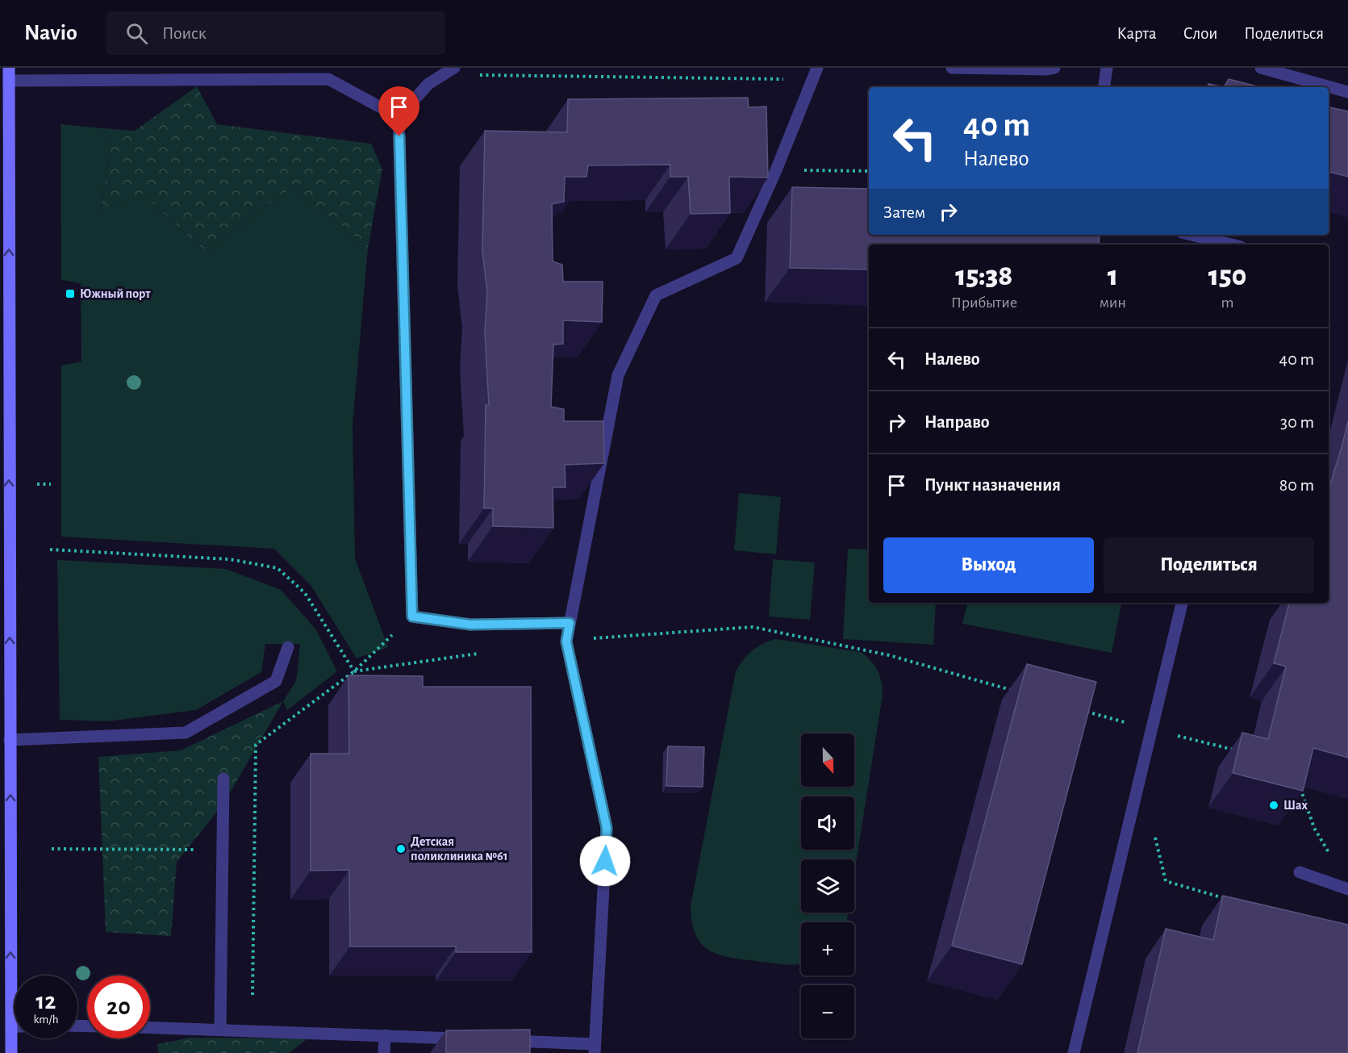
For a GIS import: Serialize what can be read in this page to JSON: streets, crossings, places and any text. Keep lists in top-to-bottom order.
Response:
{
  "places": {
    "transit": ["Южный порт"],
    "other": ["Шах", "Детская поликлиника №61"]
  },
  "north": "bottom",
  "page": {
    "header": "Navio",
    "search": "Поиск",
    "nav": ["Карта", "Слои", "Поделиться"],
    "turn": ["40 m", "Налево"],
    "then": "Затем",
    "eta": [
      "15:38",
      "Прибытие",
      "1",
      "мин",
      "150",
      "m"
    ],
    "list": [
      {
        "name": "Налево",
        "value": "40 m"
      },
      {
        "name": "Направо",
        "value": "30 m"
      },
      {
        "name": "Пункт назначения",
        "value": "80 m"
      }
    ],
    "buttons": ["Выход", "Поделиться"],
    "map_buttons": ["+", "−"],
    "speed": "12 km/h",
    "limit": "20"
  }
}
